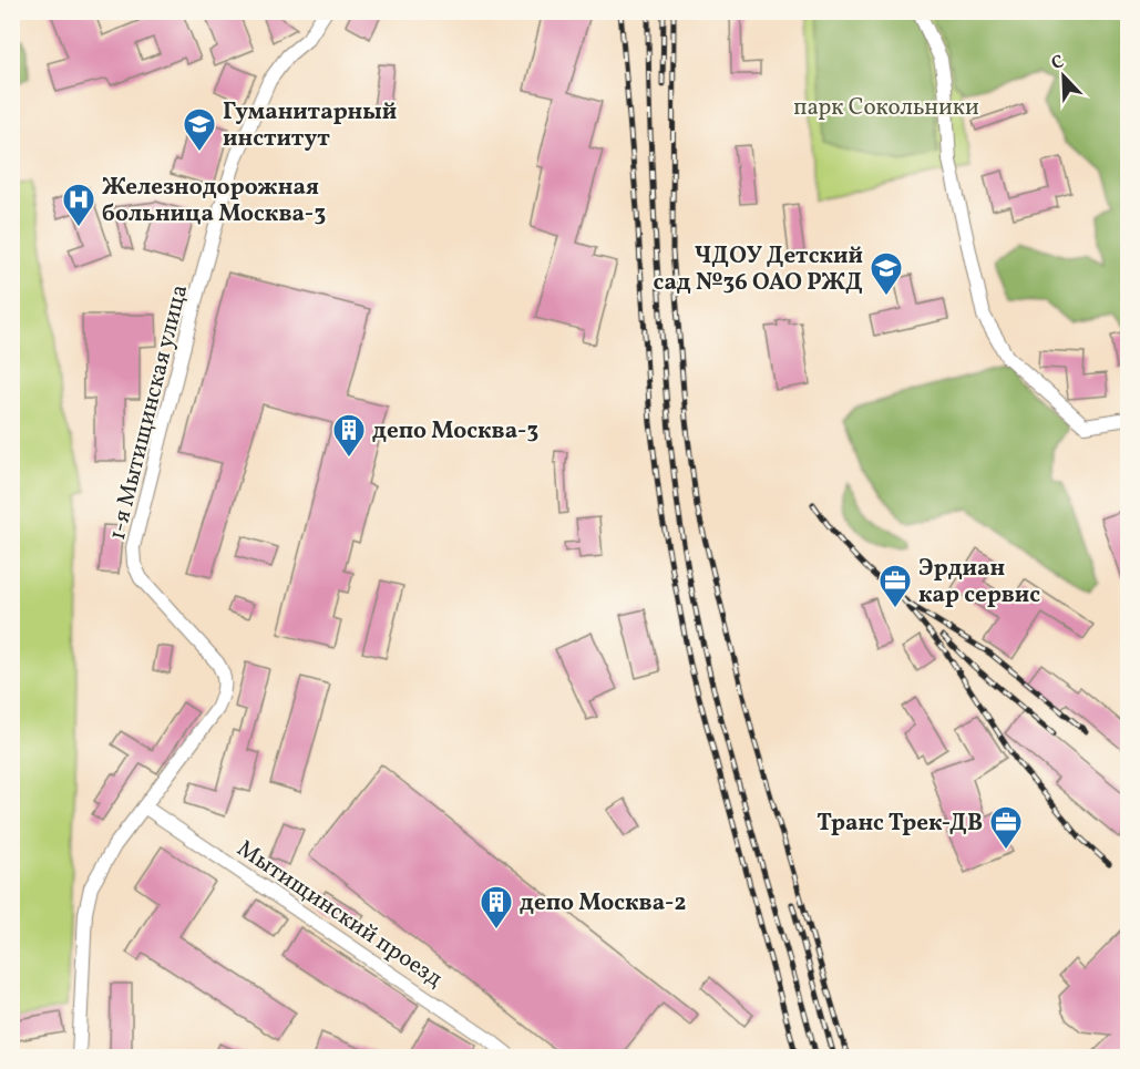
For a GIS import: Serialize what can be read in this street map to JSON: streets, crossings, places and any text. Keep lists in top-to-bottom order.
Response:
{
  "streets": {
    "street": ["1-я Мытищинская улица", "Мытищинский проезд"]
  },
  "crossings": [
    ["1-я Мытищинская улица", "Мытищинский проезд"]
  ],
  "parks": ["парк Сокольники"],
  "places": {
    "school or university": ["Гуманитарный институт", "ЧДОУ Детский сад №36 ОАО РЖД"],
    "hospital": ["Железнодорожная больница Москва-3"],
    "building": ["депо Москва-3", "депо Москва-2"],
    "office": ["Эрдиан кар сервис", "Транс Трек-ДВ"]
  },
  "north": "top left"
}
